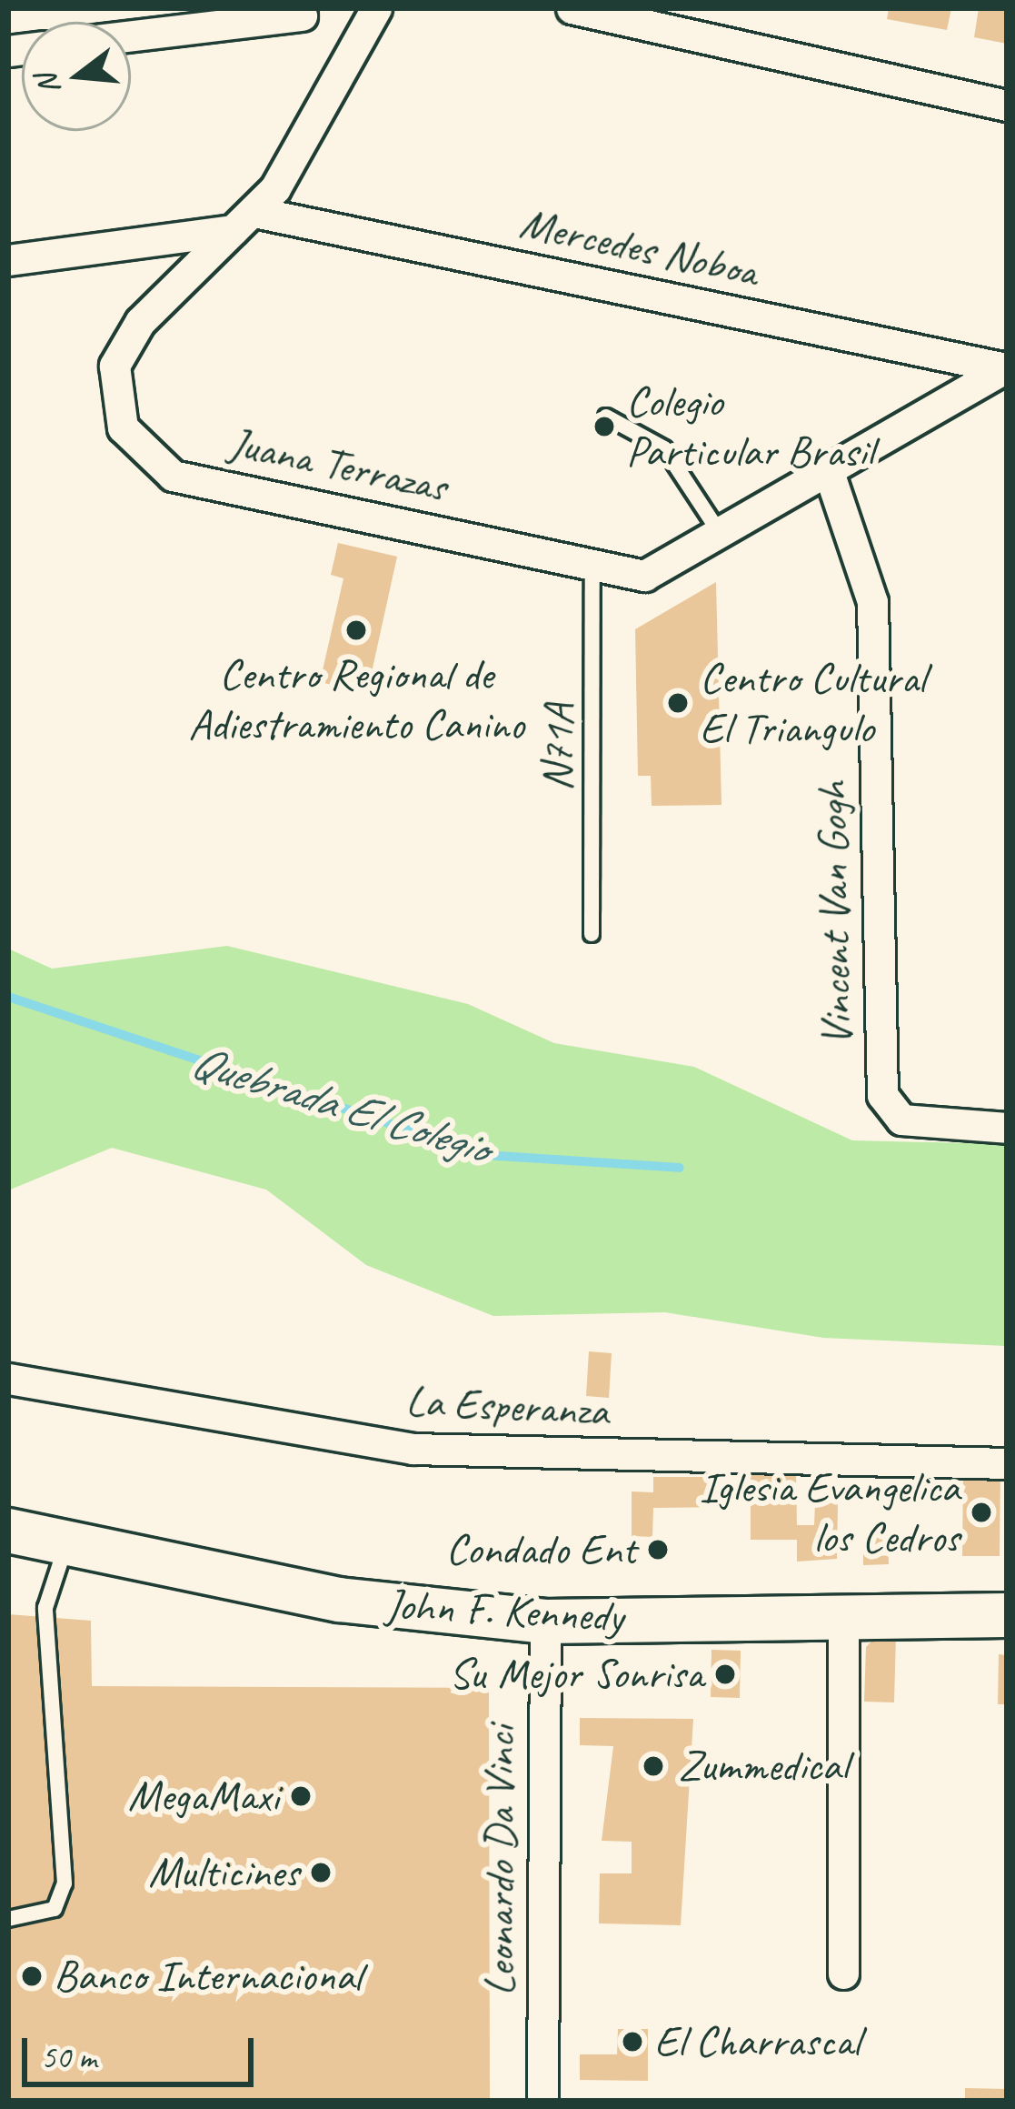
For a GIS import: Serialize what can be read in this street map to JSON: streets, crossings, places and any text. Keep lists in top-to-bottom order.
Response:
{
  "streets": {
    "main road": ["John F. Kennedy"],
    "street": [
      "Mercedes Noboa",
      "Juana Terrazas",
      "Vincent Van Gogh",
      "La Esperanza",
      "Leonardo Da Vinci"
    ],
    "lane": ["N71A"]
  },
  "crossings": [
    ["Mercedes Noboa", "Juana Terrazas"],
    ["Juana Terrazas", "N71A"],
    ["Juana Terrazas", "Vincent Van Gogh"],
    ["John F. Kennedy", "Leonardo Da Vinci"]
  ],
  "water": ["Quebrada El Colegio"],
  "places": [
    "Colegio Particular Brasil",
    "Centro Regional de Adiestramiento Canino",
    "Centro Cultural El Triangulo",
    "Iglesia Evangelica los Cedros",
    "Condado Ent",
    "Su Mejor Sonrisa",
    "Zummedical",
    "MegaMaxi",
    "Multicines",
    "Banco Internacional",
    "El Charrascal"
  ],
  "scale_bar": "50 m",
  "north": "left"
}
